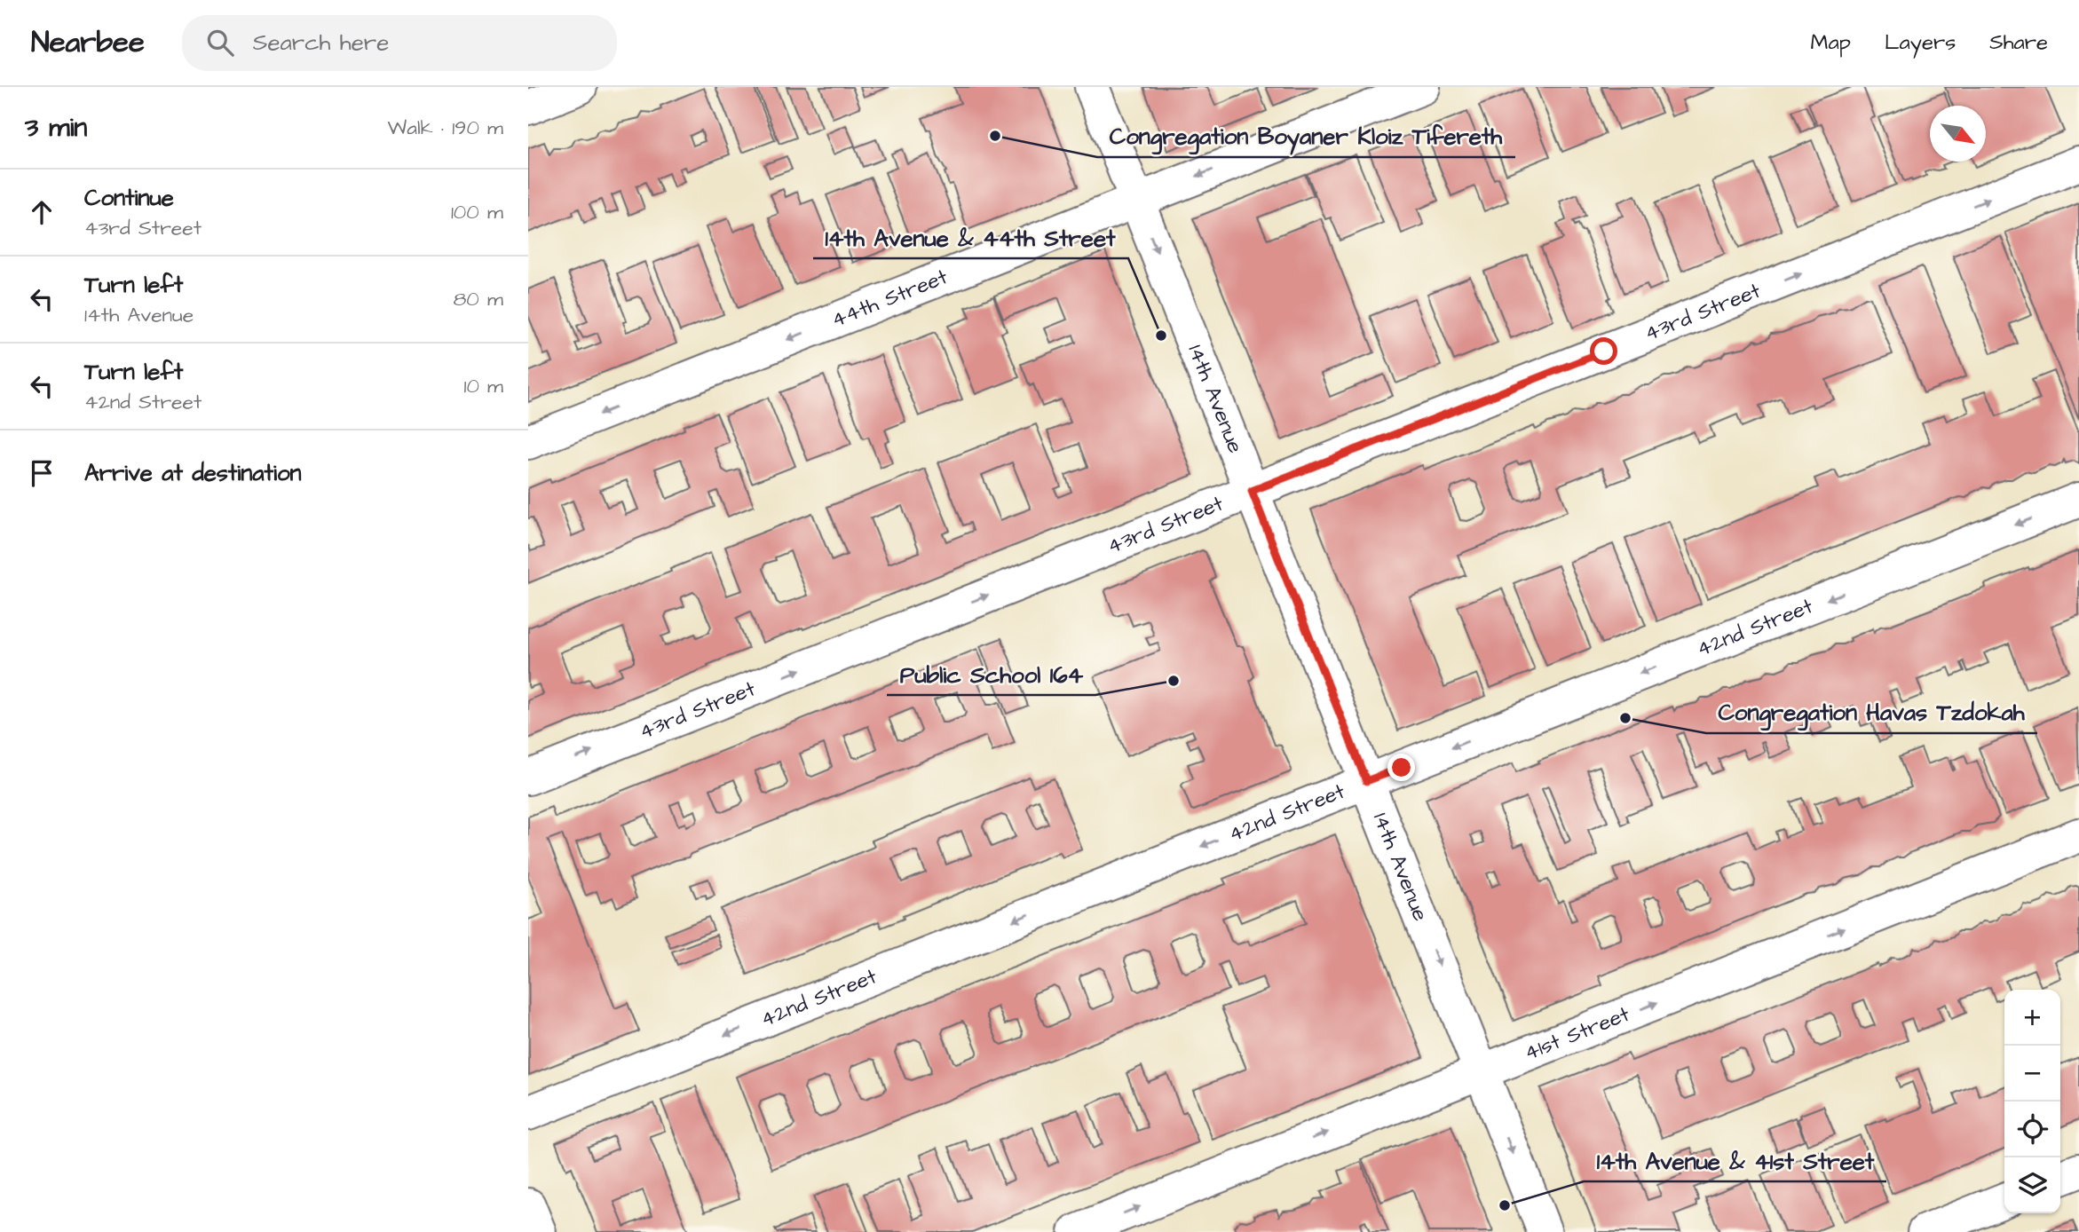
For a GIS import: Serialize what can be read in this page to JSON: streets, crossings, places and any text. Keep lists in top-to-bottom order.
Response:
{
  "streets": {
    "street": [
      "44th Street",
      "43rd Street",
      "14th Avenue",
      "42nd Street",
      "41st Street"
    ]
  },
  "crossings": [
    ["44th Street", "14th Avenue"],
    ["43rd Street", "14th Avenue"],
    ["14th Avenue", "42nd Street"],
    ["14th Avenue", "41st Street"]
  ],
  "one_way": [
    "44th Street",
    "43rd Street",
    "14th Avenue",
    "42nd Street",
    "41st Street"
  ],
  "places": [
    "Congregation Boyaner Kloiz Tifereth",
    "14th Avenue & 44th Street",
    "Public School 164",
    "Congregation Havas Tzdokah",
    "14th Avenue & 41st Street"
  ],
  "north": "bottom right",
  "page": {
    "header": "Nearbee",
    "search": "Search here",
    "nav": ["Map", "Layers", "Share"],
    "heading": ["3 min", "Walk · 190 m"],
    "list": [
      ["Continue", "43rd Street", "100 m"],
      ["Turn left", "14th Avenue", "80 m"],
      ["Turn left", "42nd Street", "10 m"],
      "Arrive at destination"
    ],
    "map_buttons": ["+", "−"]
  }
}
